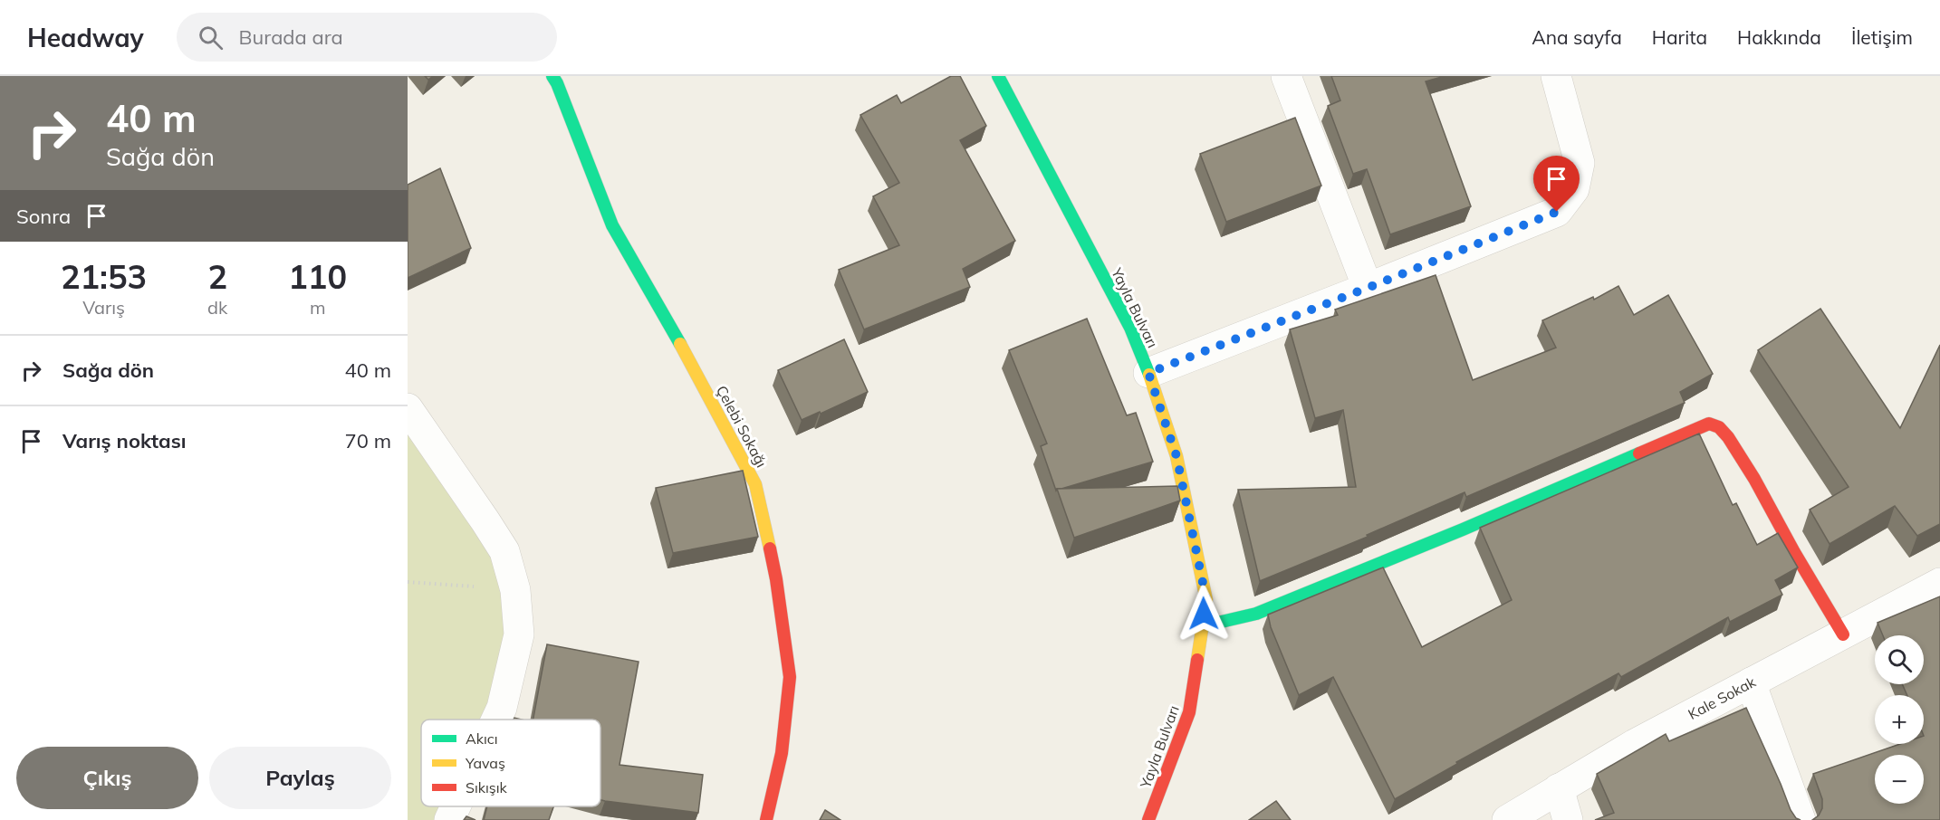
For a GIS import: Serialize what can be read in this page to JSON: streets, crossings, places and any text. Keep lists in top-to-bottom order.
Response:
{
  "streets": {
    "street": ["Yayla Bulvarı", "Çelebi Sokağı", "Kale Sokak"]
  },
  "legend": ["Akıcı", "Yavaş", "Sıkışık"],
  "page": {
    "header": "Headway",
    "search": "Burada ara",
    "nav": [
      "Ana sayfa",
      "Harita",
      "Hakkında",
      "İletişim"
    ],
    "turn": ["40 m", "Sağa dön"],
    "then": "Sonra",
    "eta": [
      "21:53",
      "Varış",
      "2",
      "dk",
      "110",
      "m"
    ],
    "list": [
      {
        "name": "Sağa dön",
        "value": "40 m"
      },
      {
        "name": "Varış noktası",
        "value": "70 m"
      }
    ],
    "map_buttons": ["+", "−"],
    "buttons": ["Çıkış", "Paylaş"]
  }
}
